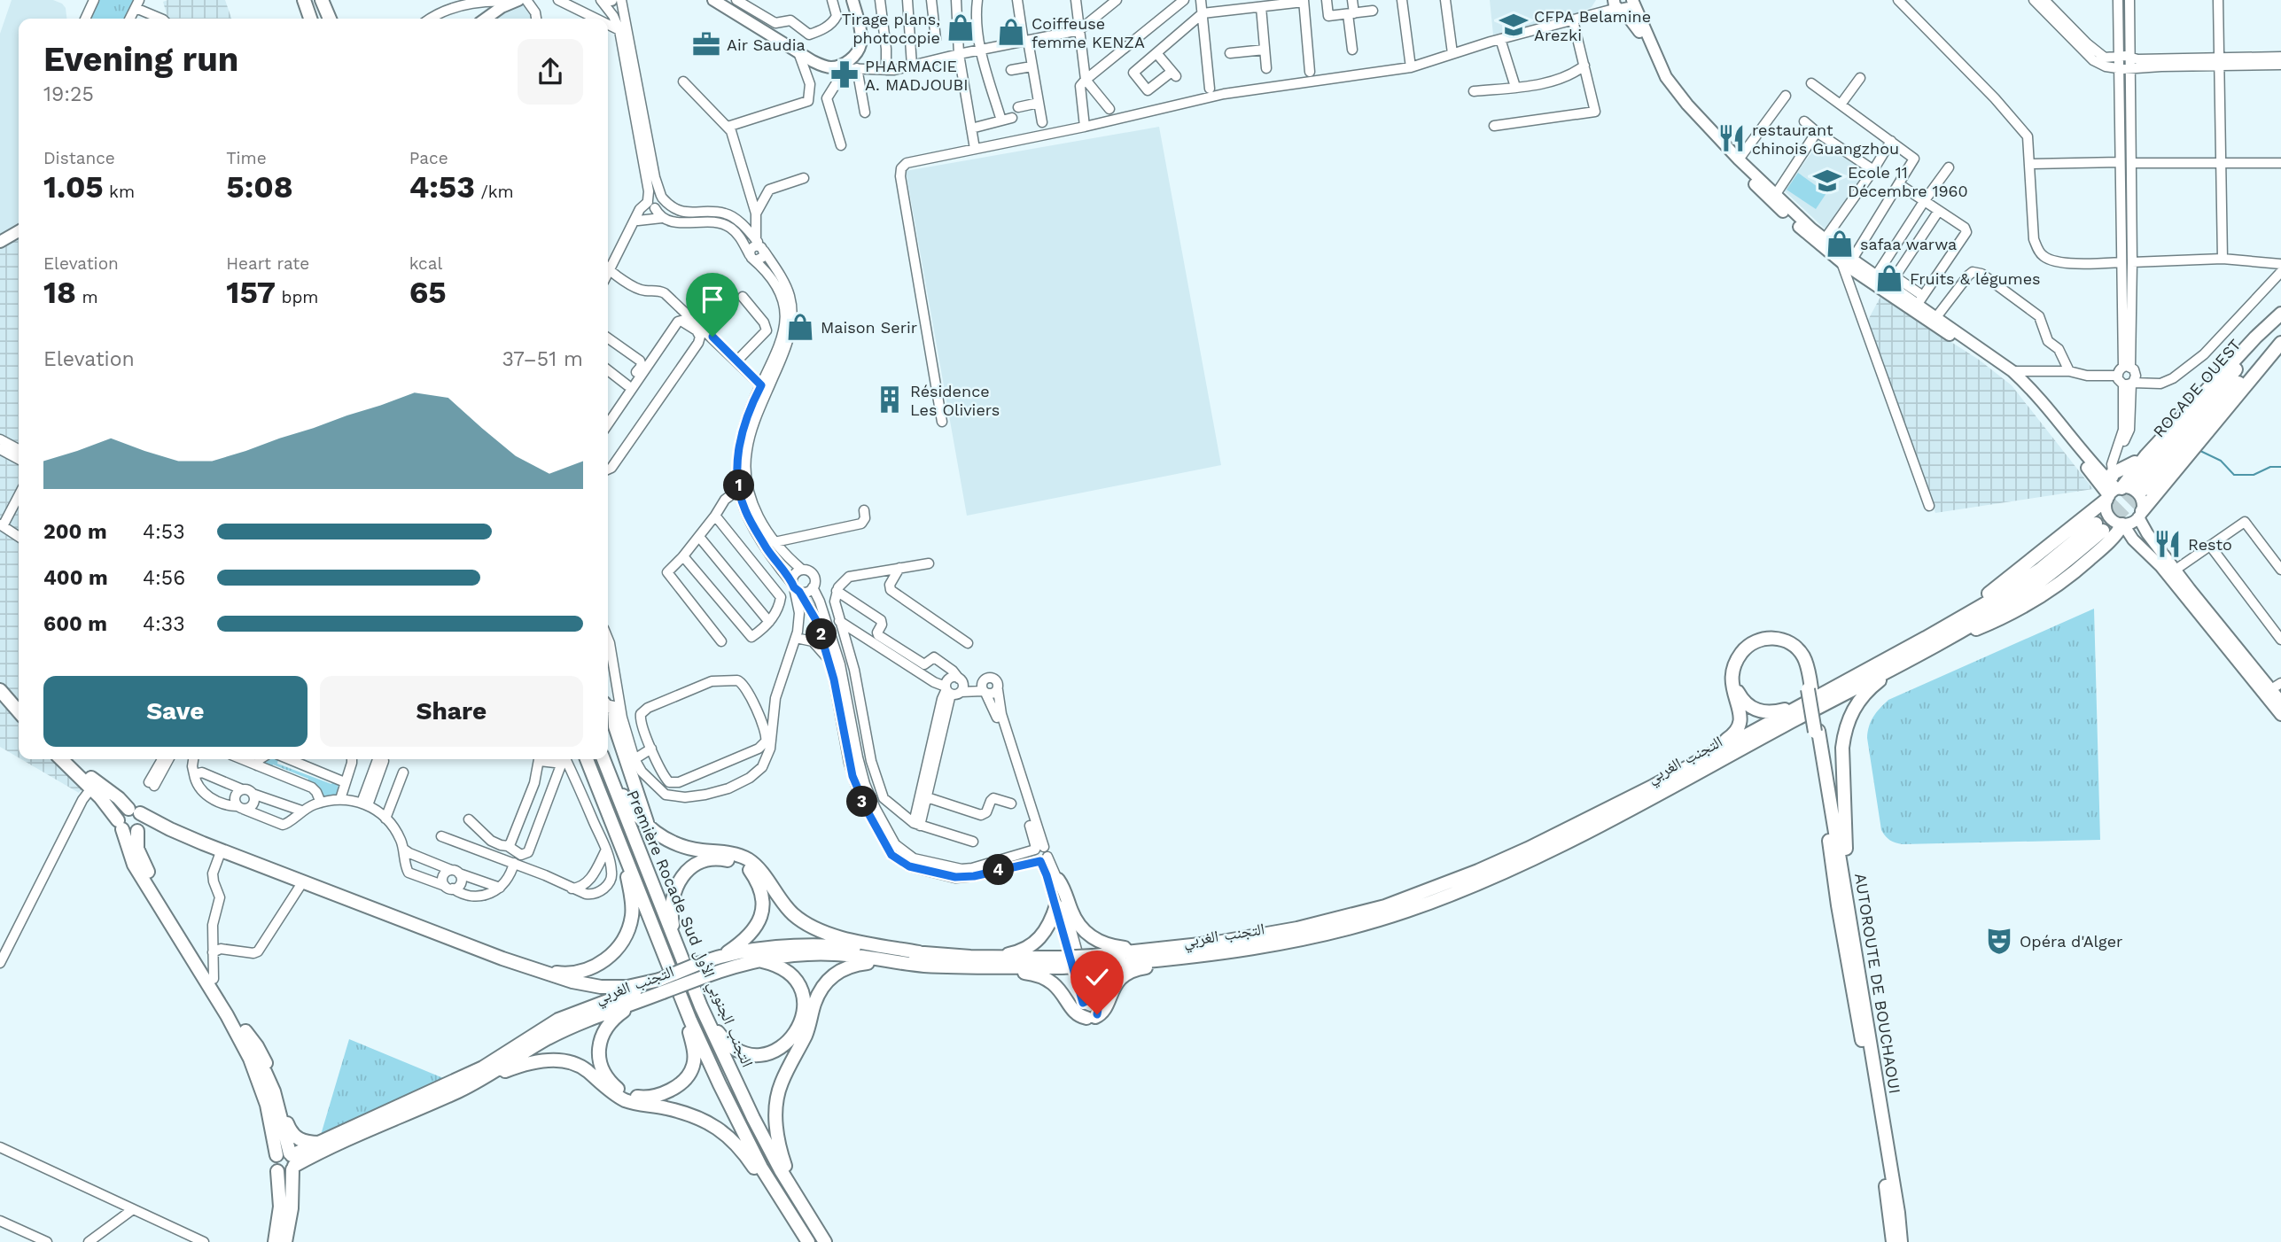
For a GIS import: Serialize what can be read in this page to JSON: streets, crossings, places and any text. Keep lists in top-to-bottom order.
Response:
{
  "streets": {
    "highway": [
      "ROCADE OUEST",
      "التجنب الغربي",
      "Première Rocade Sud التجنب الجنوبي الأول",
      "AUTOROUTE DE BOUCHAOUI"
    ]
  },
  "places": {
    "school or university": ["CFPA Belamine Arezki", "Ecole 11 Décembre 1960"],
    "shop": [
      "Tirage plans, photocopie",
      "Coiffeuse femme KENZA",
      "safaa warwa",
      "Fruits & légumes",
      "Maison Serir"
    ],
    "office": ["Air Saudia"],
    "pharmacy": ["PHARMACIE A. MADJOUBI"],
    "restaurant": ["restaurant chinois Guangzhou", "Resto"],
    "building": ["Résidence Les Oliviers"],
    "theatre": ["Opéra d'Alger"]
  },
  "page": {
    "heading": ["Evening run", "19:25"],
    "stats": [
      ["Distance", "1.05 km"],
      ["Time", "5:08"],
      ["Pace", "4:53 /km"],
      ["Elevation", "18 m"],
      ["Heart rate", "157 bpm"],
      ["kcal", "65"]
    ],
    "chart": ["Elevation", "37–51 m"],
    "pins": [
      "1",
      "2",
      "3",
      "4"
    ],
    "list": [
      {
        "name": "200 m",
        "note": "4:53"
      },
      {
        "name": "400 m",
        "note": "4:56"
      },
      {
        "name": "600 m",
        "note": "4:33"
      }
    ],
    "buttons": ["Save", "Share"]
  }
}
